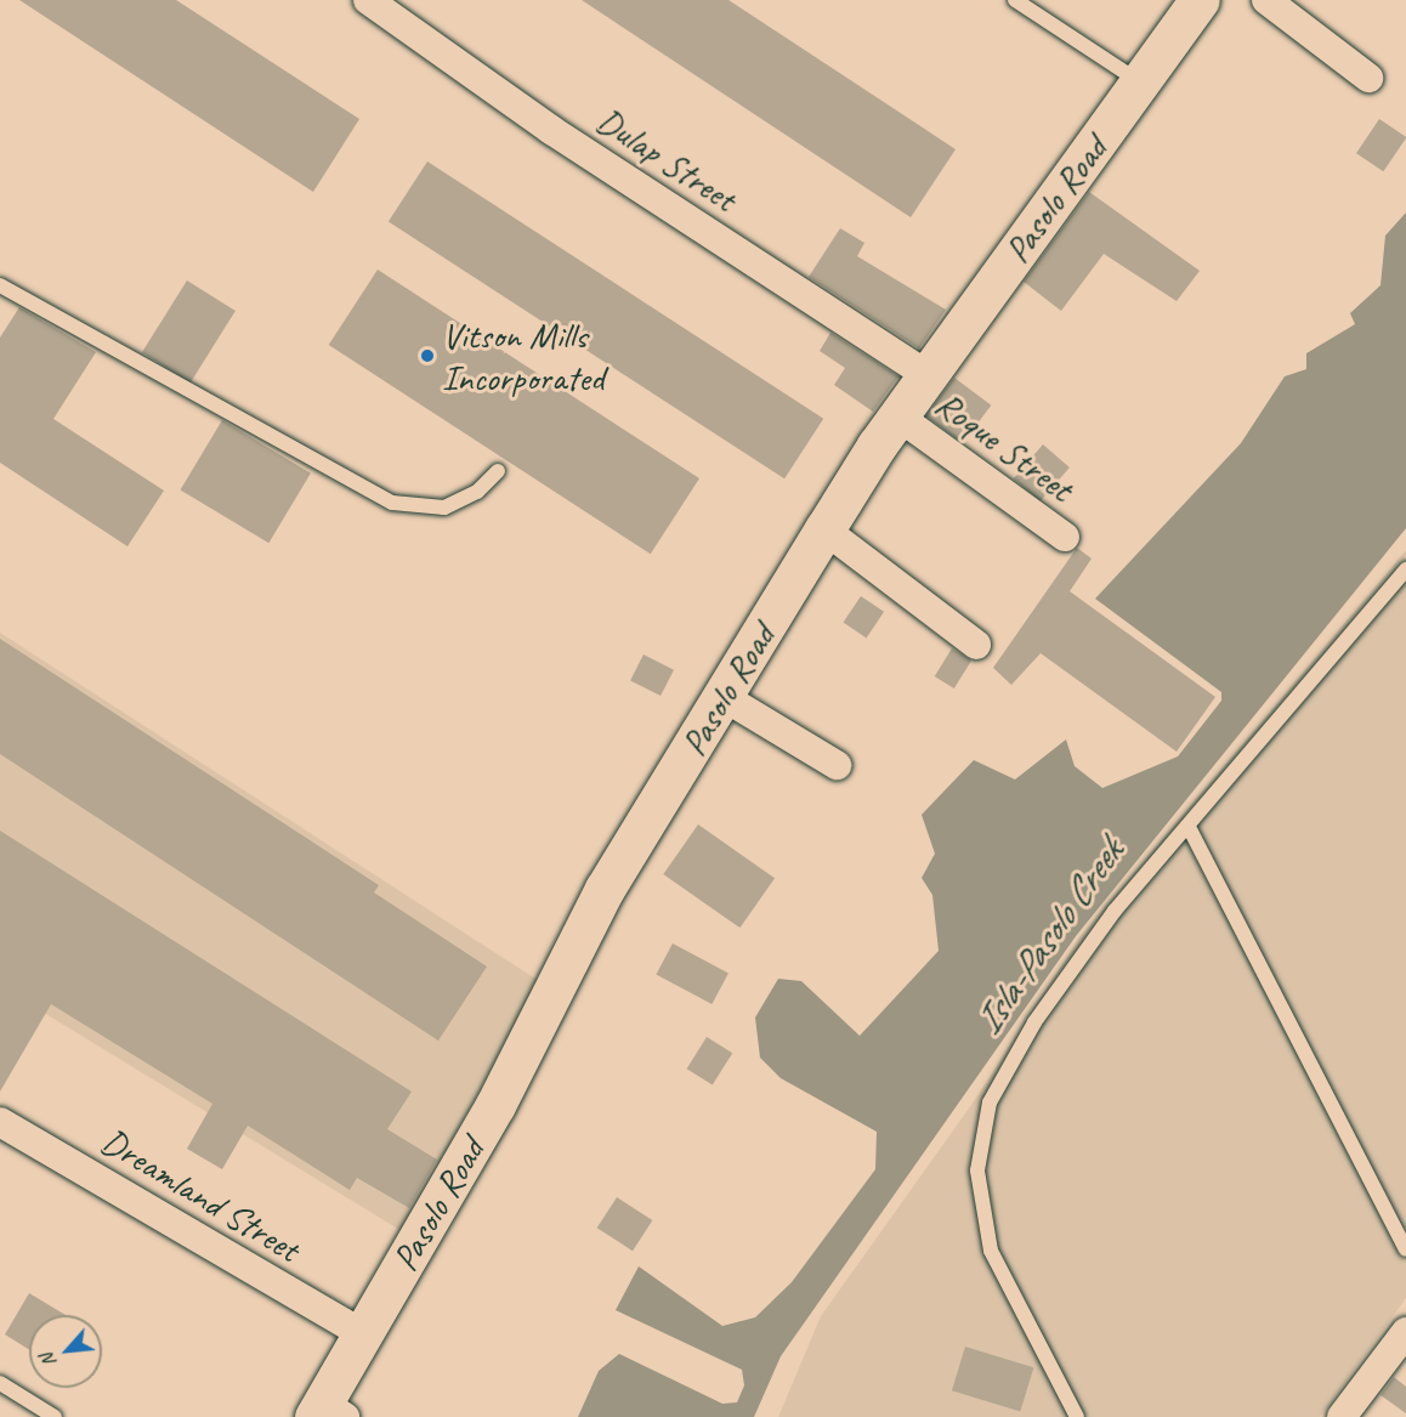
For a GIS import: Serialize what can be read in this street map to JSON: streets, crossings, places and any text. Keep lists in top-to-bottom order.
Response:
{
  "streets": {
    "street": [
      "Dulap Street",
      "Pasolo Road",
      "Roque Street",
      "Dreamland Street"
    ]
  },
  "crossings": [
    ["Dulap Street", "Pasolo Road"],
    ["Pasolo Road", "Roque Street"],
    ["Pasolo Road", "Dreamland Street"]
  ],
  "water": ["Isla-Pasolo Creek"],
  "places": ["Vitson Mills Incorporated"],
  "north": "bottom left"
}
